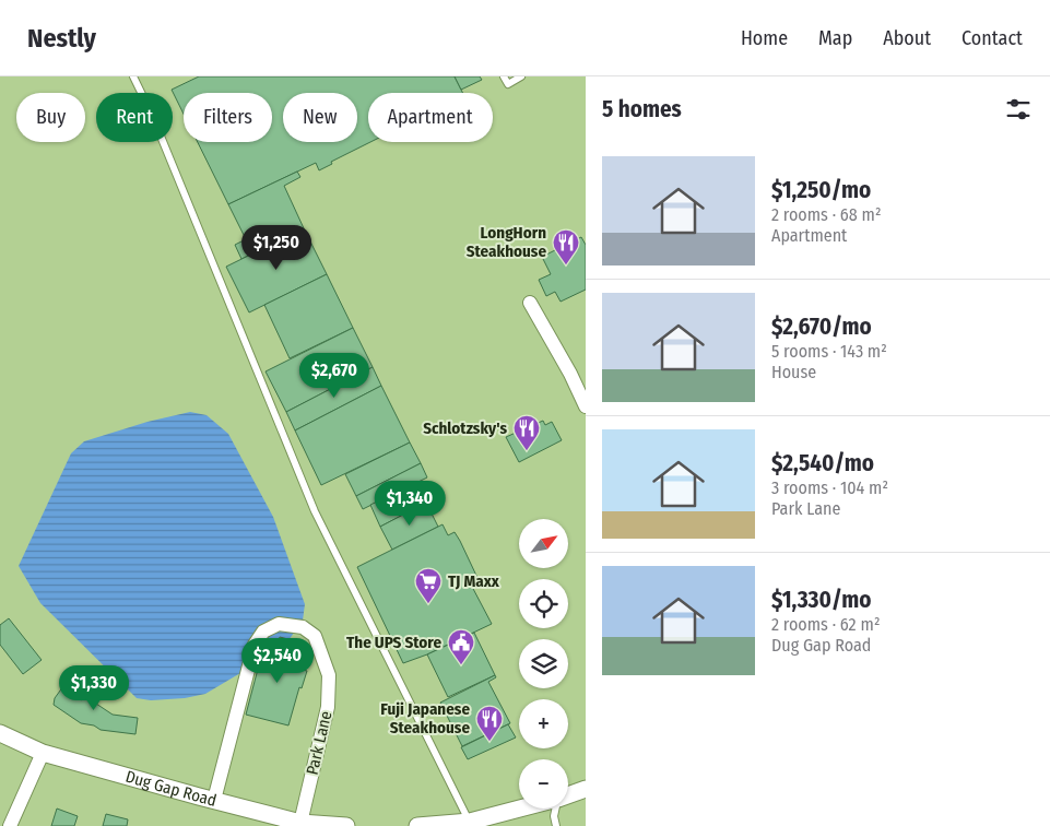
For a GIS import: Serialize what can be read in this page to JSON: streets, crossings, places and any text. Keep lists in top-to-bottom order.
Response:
{
  "streets": {
    "street": ["Park Lane", "Dug Gap Road"]
  },
  "crossings": [
    ["Park Lane", "Dug Gap Road"]
  ],
  "places": {
    "restaurant": ["LongHorn Steakhouse", "Schlotzsky's", "Fuji Japanese Steakhouse"],
    "supermarket": ["TJ Maxx"],
    "public building": ["The UPS Store"]
  },
  "north": "top right",
  "page": {
    "header": "Nestly",
    "nav": [
      "Home",
      "Map",
      "About",
      "Contact"
    ],
    "heading": "5 homes",
    "chip": [
      "Buy",
      "Rent",
      "Filters",
      "New",
      "Apartment"
    ],
    "list": [
      {
        "name": "$1,250/mo",
        "note": "2 rooms · 68 m² · Apartment"
      },
      {
        "name": "$2,670/mo",
        "note": "5 rooms · 143 m² · House"
      },
      {
        "name": "$2,540/mo",
        "note": "3 rooms · 104 m² · Park Lane"
      },
      {
        "name": "$1,330/mo",
        "note": "2 rooms · 62 m² · Dug Gap Road"
      }
    ],
    "price": [
      "$1,250",
      "$2,670",
      "$1,340",
      "$2,540",
      "$1,330"
    ],
    "map_buttons": ["+", "−"]
  }
}
